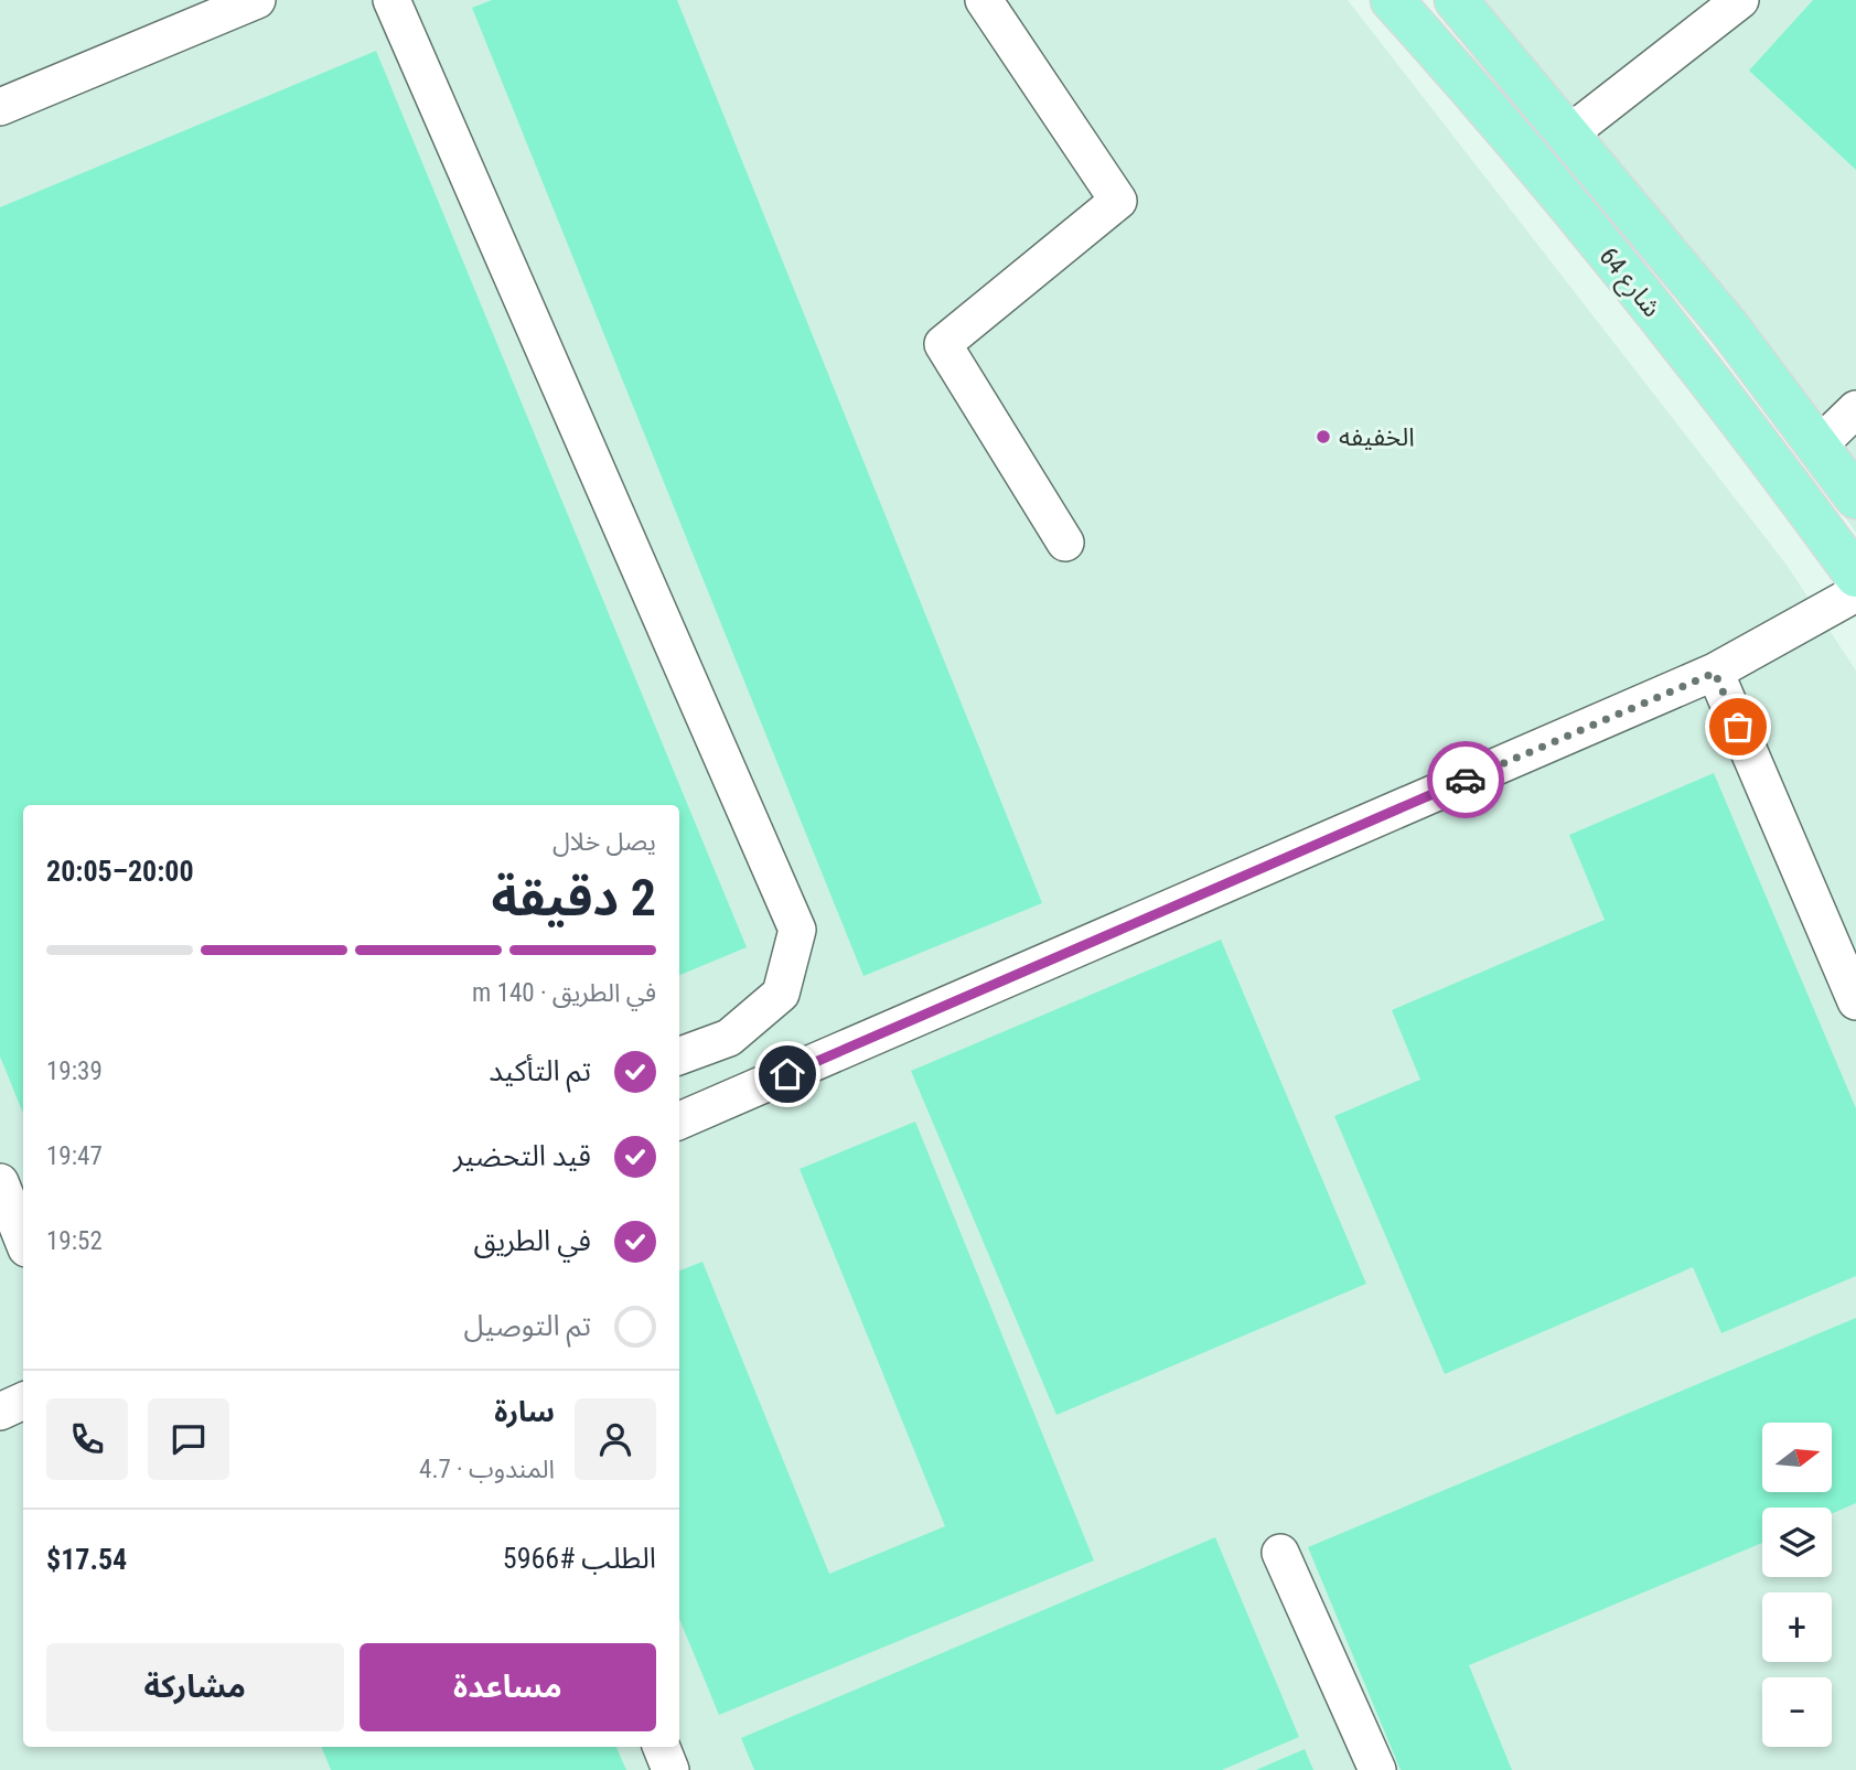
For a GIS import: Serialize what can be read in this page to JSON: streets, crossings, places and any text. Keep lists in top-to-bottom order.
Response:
{
  "streets": {
    "main road": ["شارع 64"]
  },
  "places": ["الخفيفه"],
  "north": "right",
  "page": {
    "heading": ["2 دقيقة", "يصل خلال", "20:00–20:05"],
    "panel": [
      "سارة",
      "المندوب · 4.7",
      "الطلب #5966",
      "$17.54"
    ],
    "bar": "في الطريق · 140 m",
    "list": [
      ["تم التأكيد", "19:39"],
      ["قيد التحضير", "19:47"],
      ["في الطريق", "19:52"],
      "تم التوصيل"
    ],
    "map_buttons": ["+", "−"],
    "buttons": ["مساعدة", "مشاركة"]
  }
}
